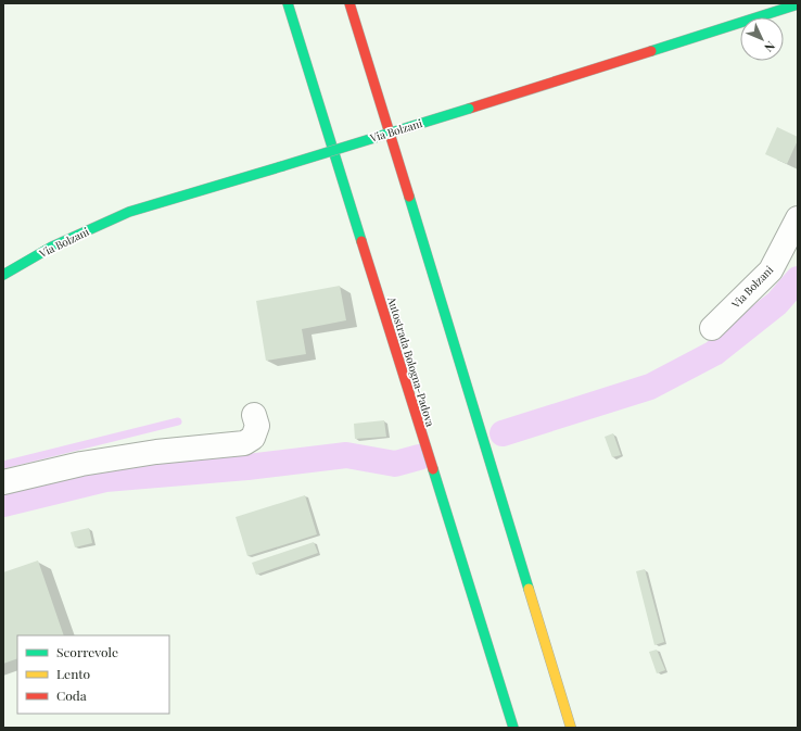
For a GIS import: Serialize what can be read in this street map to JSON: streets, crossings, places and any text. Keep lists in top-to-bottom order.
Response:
{
  "streets": {
    "main road": ["Via Bolzani", "Autostrada Bologna-Padova"]
  },
  "legend": ["Scorrevole", "Lento", "Coda"],
  "north": "bottom right"
}
